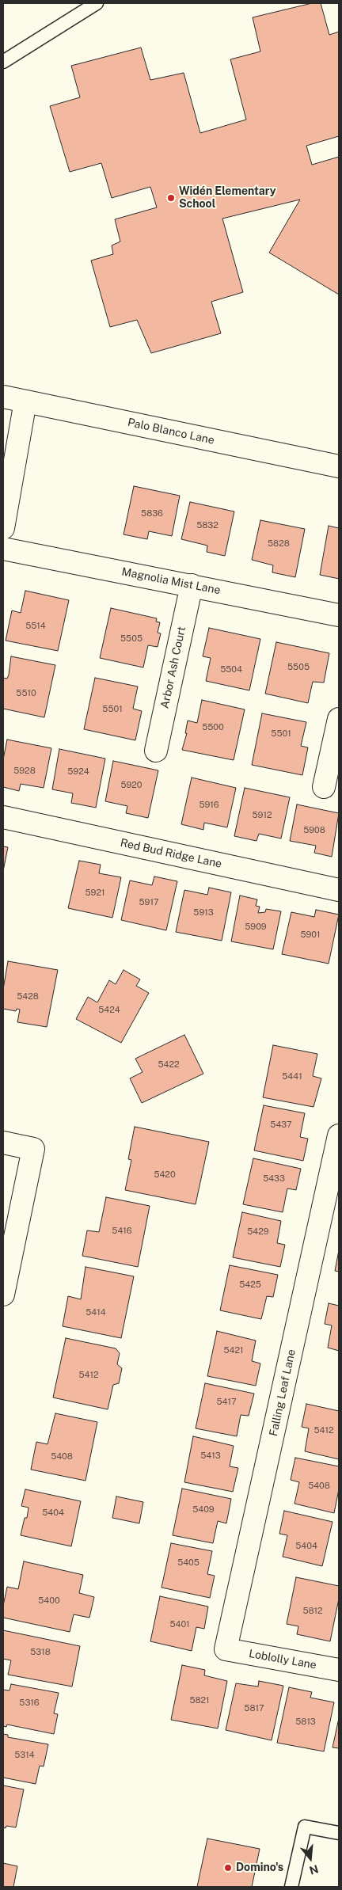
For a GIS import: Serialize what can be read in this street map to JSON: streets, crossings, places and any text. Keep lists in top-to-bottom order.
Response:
{
  "streets": {
    "street": [
      "Palo Blanco Lane",
      "Magnolia Mist Lane",
      "Arbor Ash Court",
      "Red Bud Ridge Lane",
      "Falling Leaf Lane",
      "Loblolly Lane"
    ]
  },
  "crossings": [
    ["Magnolia Mist Lane", "Arbor Ash Court"],
    ["Falling Leaf Lane", "Loblolly Lane"]
  ],
  "places": ["Widén Elementary School", "Domino's"],
  "house_numbers": [
    "5836",
    "5832",
    "5828",
    "5514",
    "5505",
    "5505",
    "5504",
    "5510",
    "5501",
    "5500",
    "5501",
    "5928",
    "5924",
    "5920",
    "5916",
    "5912",
    "5908",
    "5921",
    "5917",
    "5913",
    "5909",
    "5901",
    "5428",
    "5424",
    "5422",
    "5441",
    "5437",
    "5420",
    "5433",
    "5416",
    "5429",
    "5425",
    "5414",
    "5421",
    "5412",
    "5417",
    "5412",
    "5413",
    "5408",
    "5408",
    "5409",
    "5404",
    "5404",
    "5405",
    "5400",
    "5812",
    "5401",
    "5318",
    "5821",
    "5316",
    "5817",
    "5813",
    "5314"
  ],
  "north": "bottom"
}
